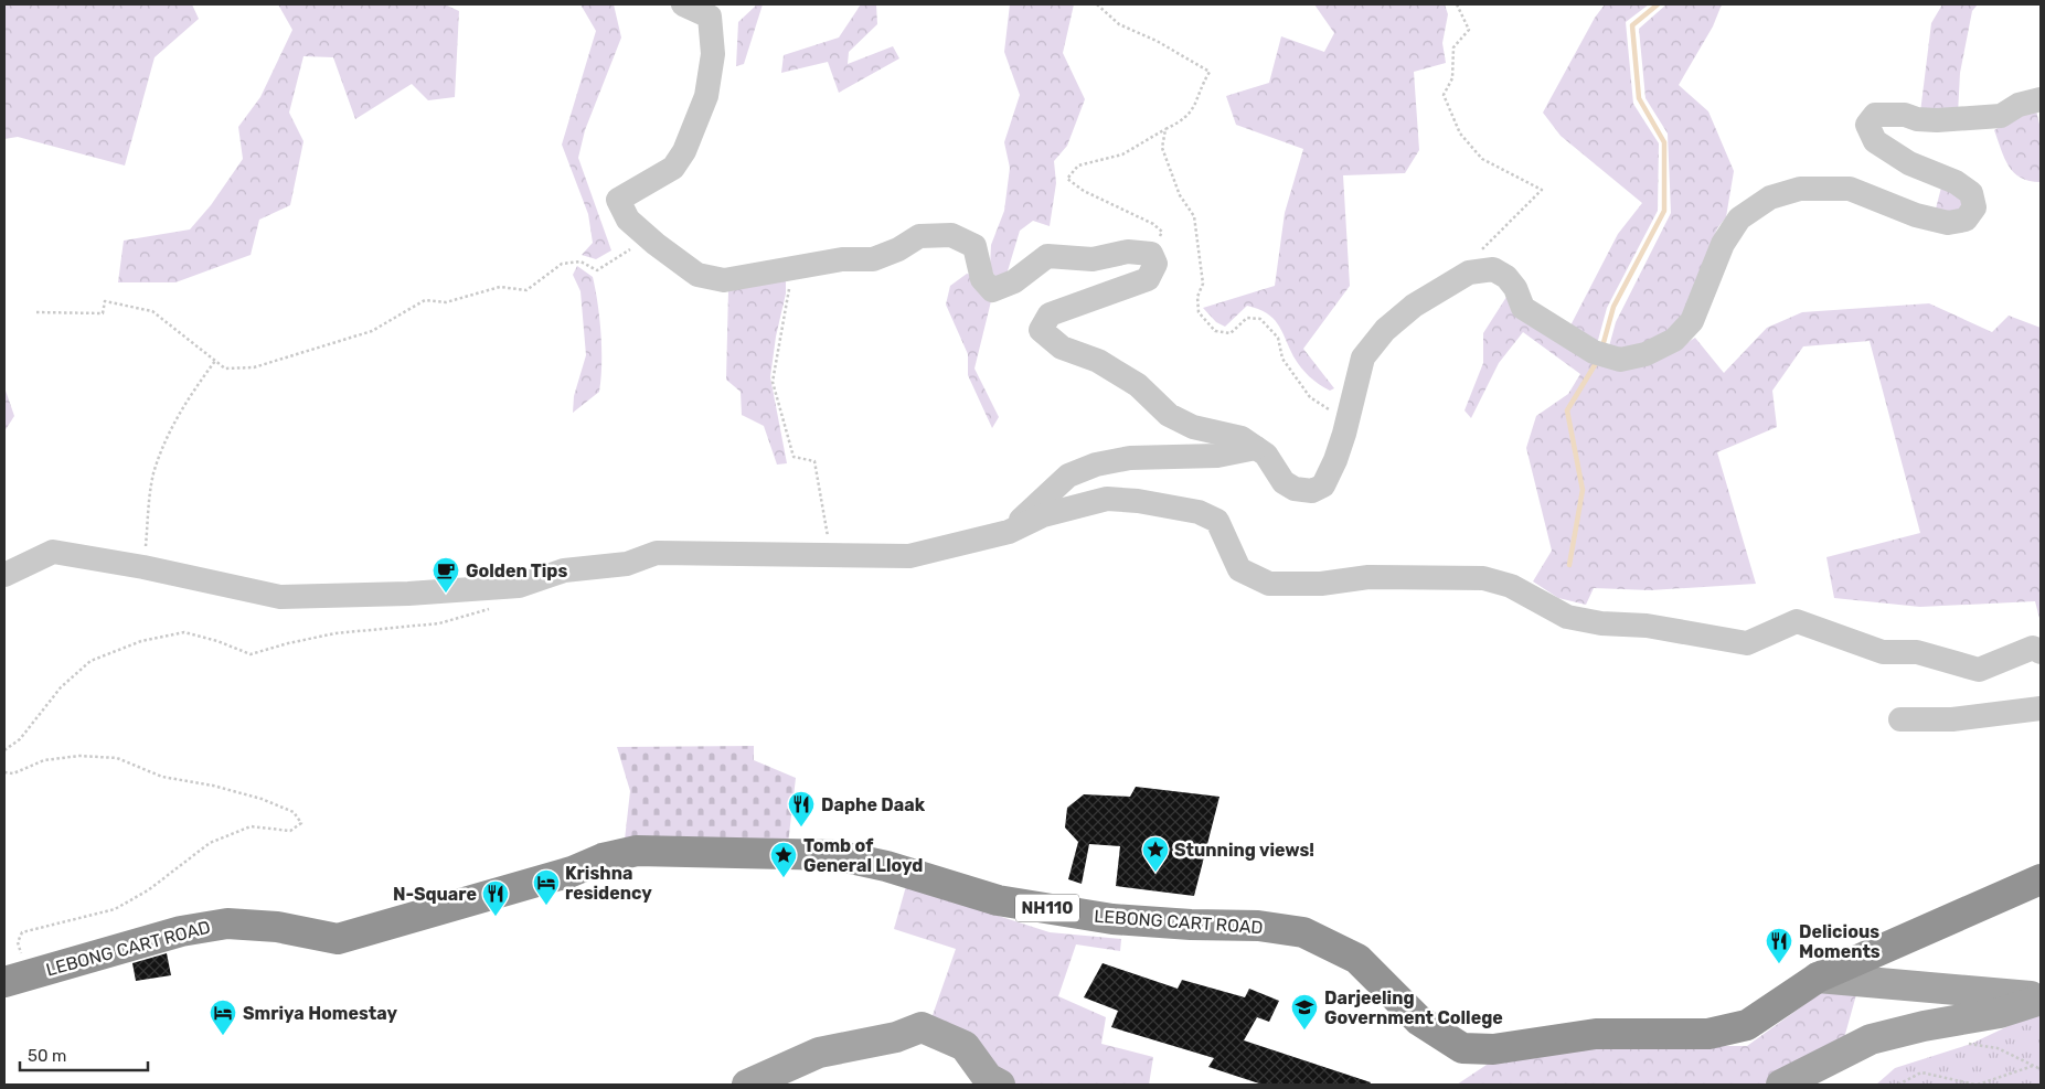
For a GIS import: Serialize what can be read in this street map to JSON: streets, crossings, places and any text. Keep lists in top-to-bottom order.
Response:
{
  "streets": {
    "highway": ["NH110", "LEBONG CART ROAD"]
  },
  "places": {
    "cafe": ["Golden Tips"],
    "restaurant": ["Daphe Daak", "N-Square", "Delicious Moments"],
    "place": ["Stunning views!", "Tomb of General Lloyd"],
    "hotel": ["Krishna residency", "Smriya Homestay"],
    "school or university": ["Darjeeling Government College"]
  },
  "scale_bar": "50 m"
}
